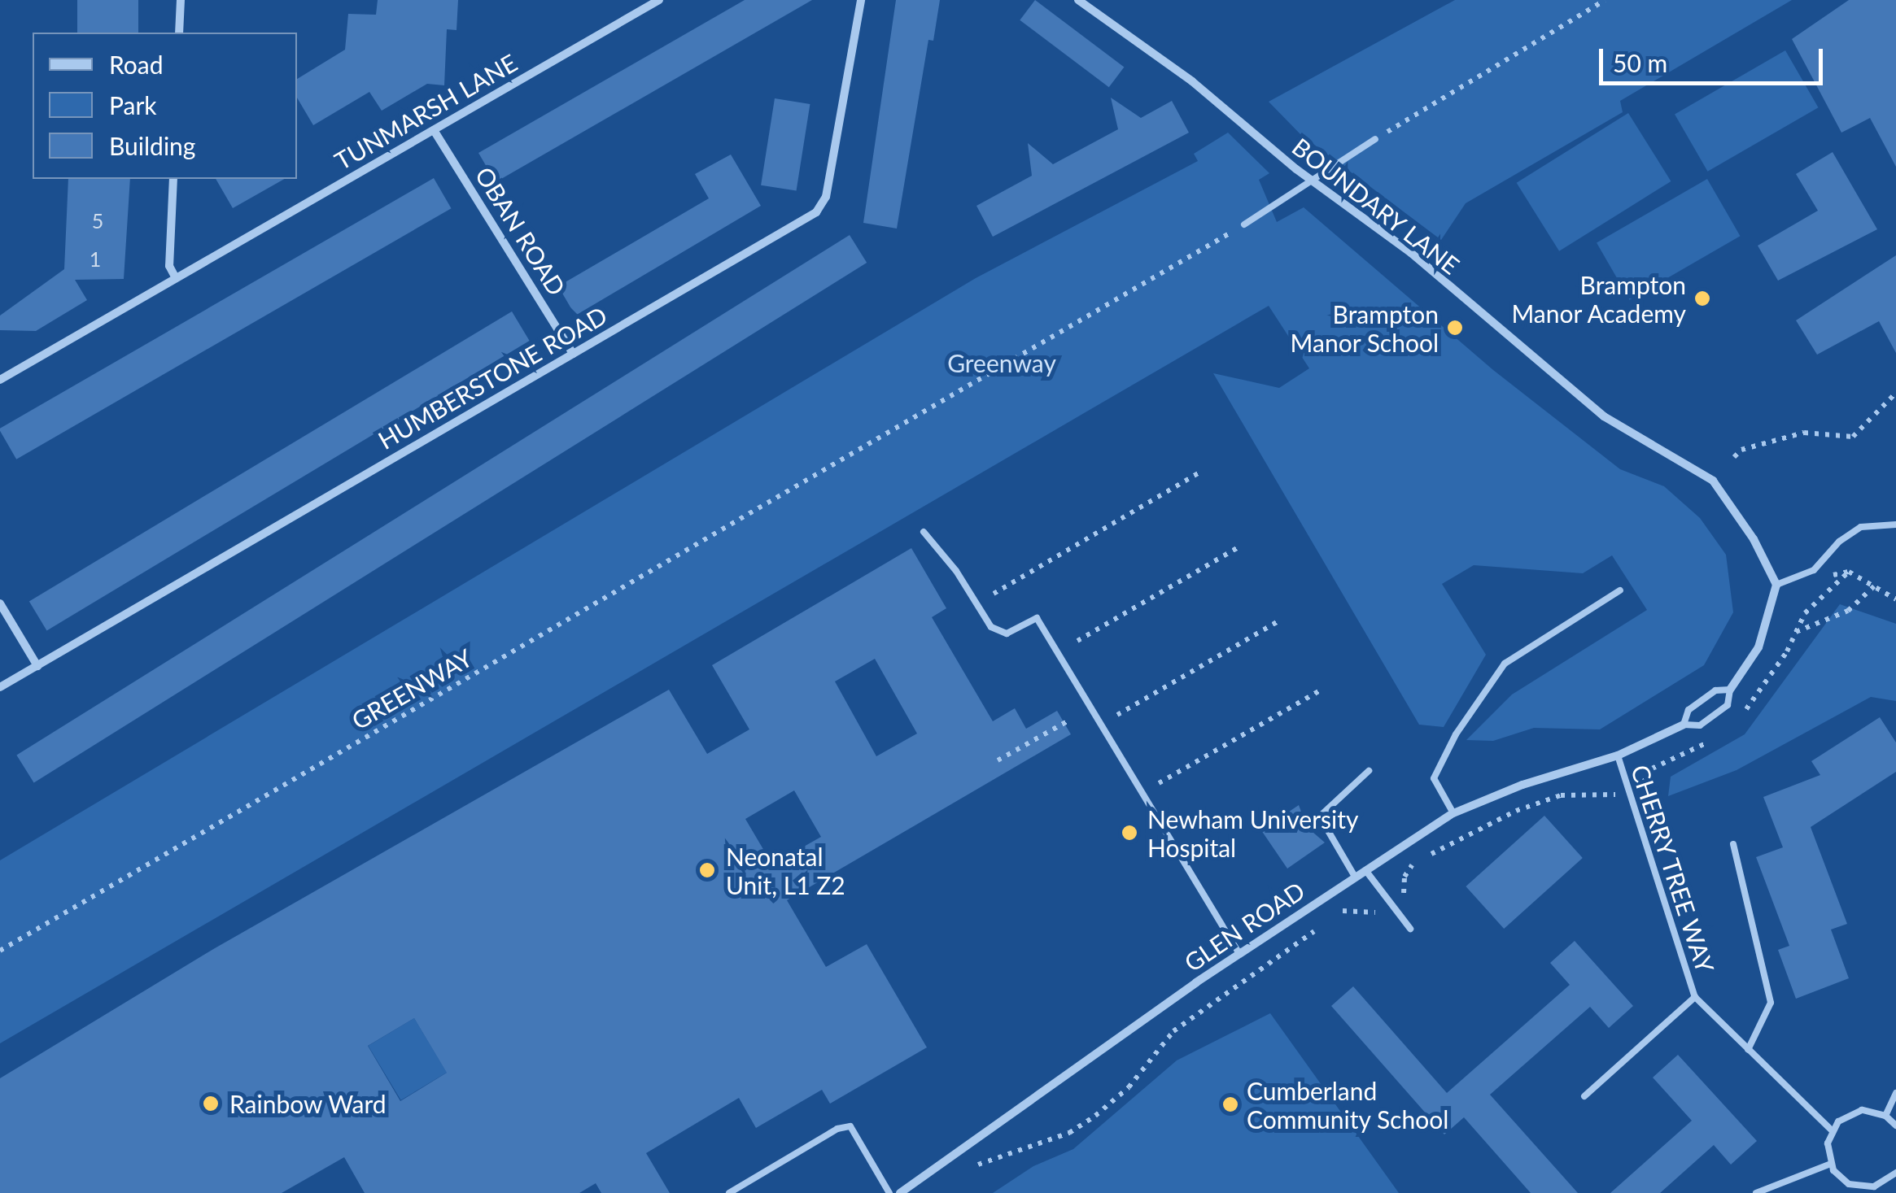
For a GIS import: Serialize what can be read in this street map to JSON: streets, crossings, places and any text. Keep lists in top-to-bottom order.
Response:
{
  "streets": {
    "street": [
      "TUNMARSH LANE",
      "BOUNDARY LANE",
      "OBAN ROAD",
      "HUMBERSTONE ROAD",
      "GLEN ROAD"
    ],
    "lane": ["CHERRY TREE WAY"],
    "path": ["GREENWAY"]
  },
  "crossings": [
    ["TUNMARSH LANE", "OBAN ROAD"],
    ["BOUNDARY LANE", "GLEN ROAD"],
    ["OBAN ROAD", "HUMBERSTONE ROAD"],
    ["CHERRY TREE WAY", "GLEN ROAD"]
  ],
  "parks": ["Greenway"],
  "places": [
    "Brampton Manor Academy",
    "Brampton Manor School",
    "Newham University Hospital",
    "Neonatal Unit, L1 Z2",
    "Rainbow Ward",
    "Cumberland Community School"
  ],
  "house_numbers": ["5", "1"],
  "legend": ["Road", "Park", "Building"],
  "scale_bar": "50 m"
}
